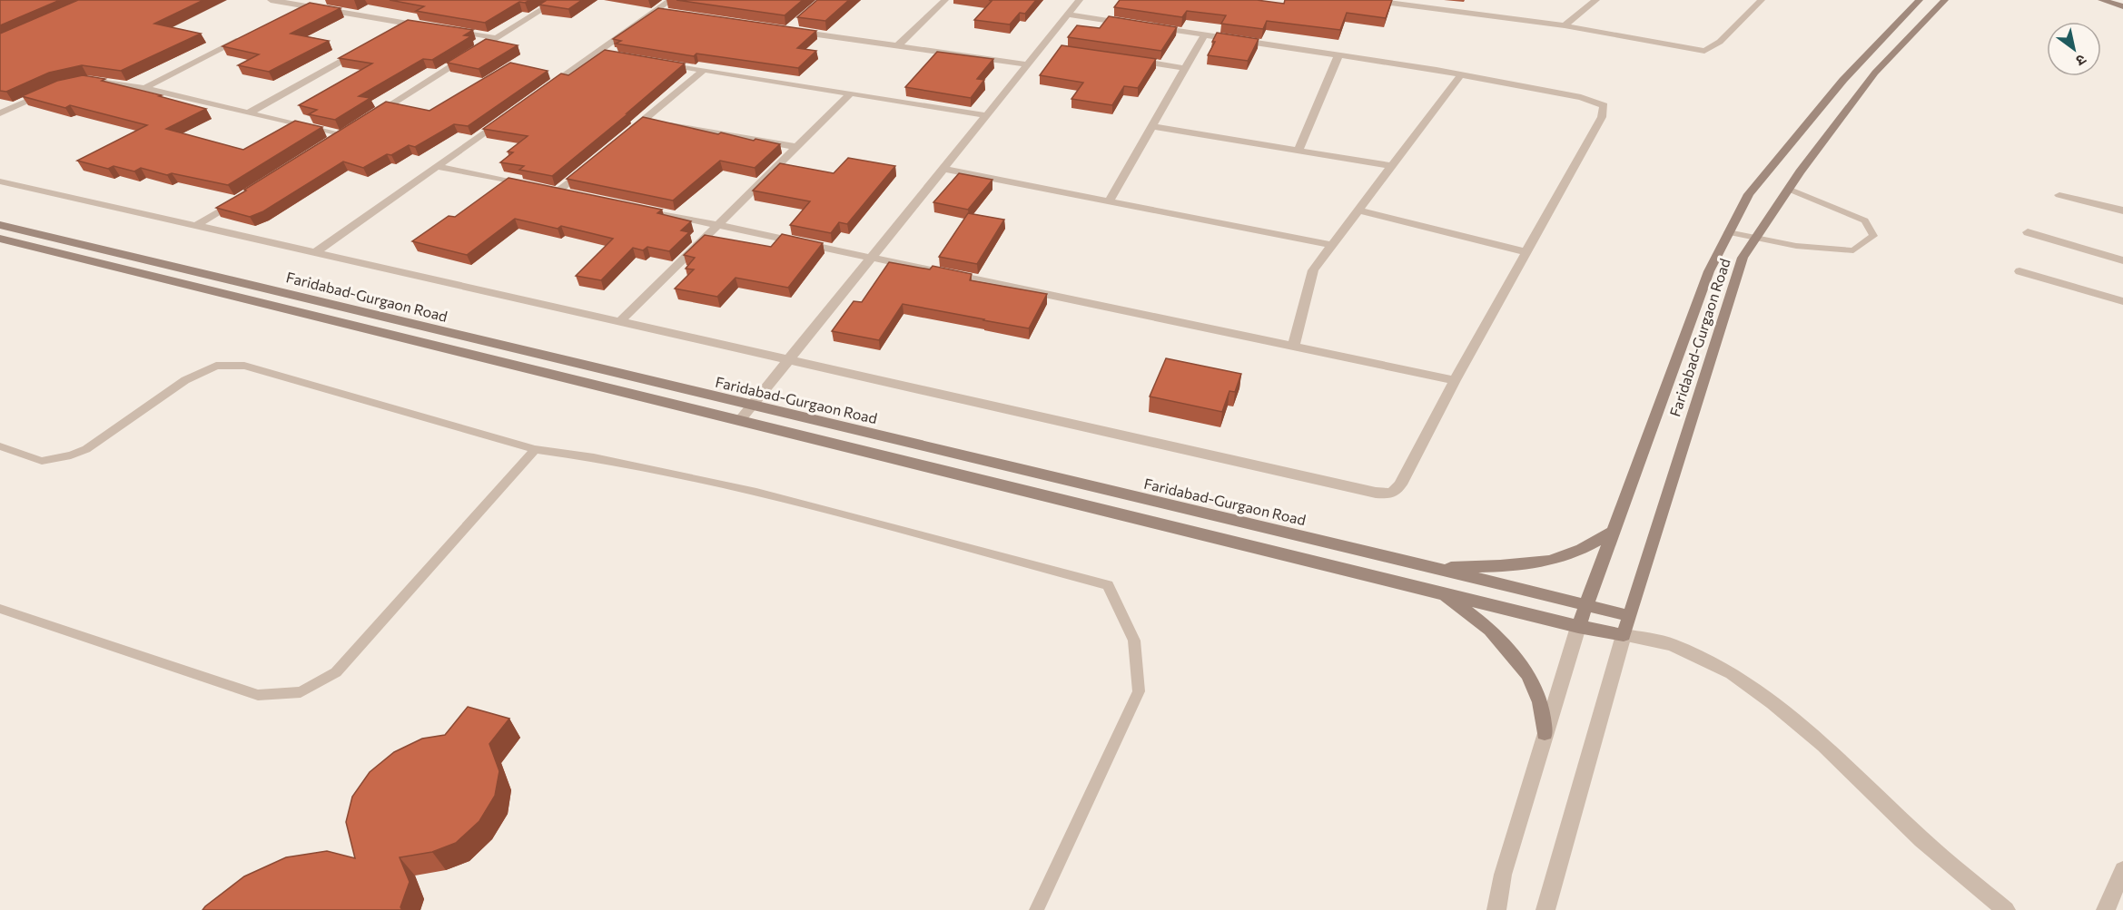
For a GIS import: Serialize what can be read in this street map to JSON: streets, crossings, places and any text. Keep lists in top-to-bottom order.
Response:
{
  "streets": {
    "main road": ["Faridabad-Gurgaon Road"]
  },
  "north": "bottom right"
}
